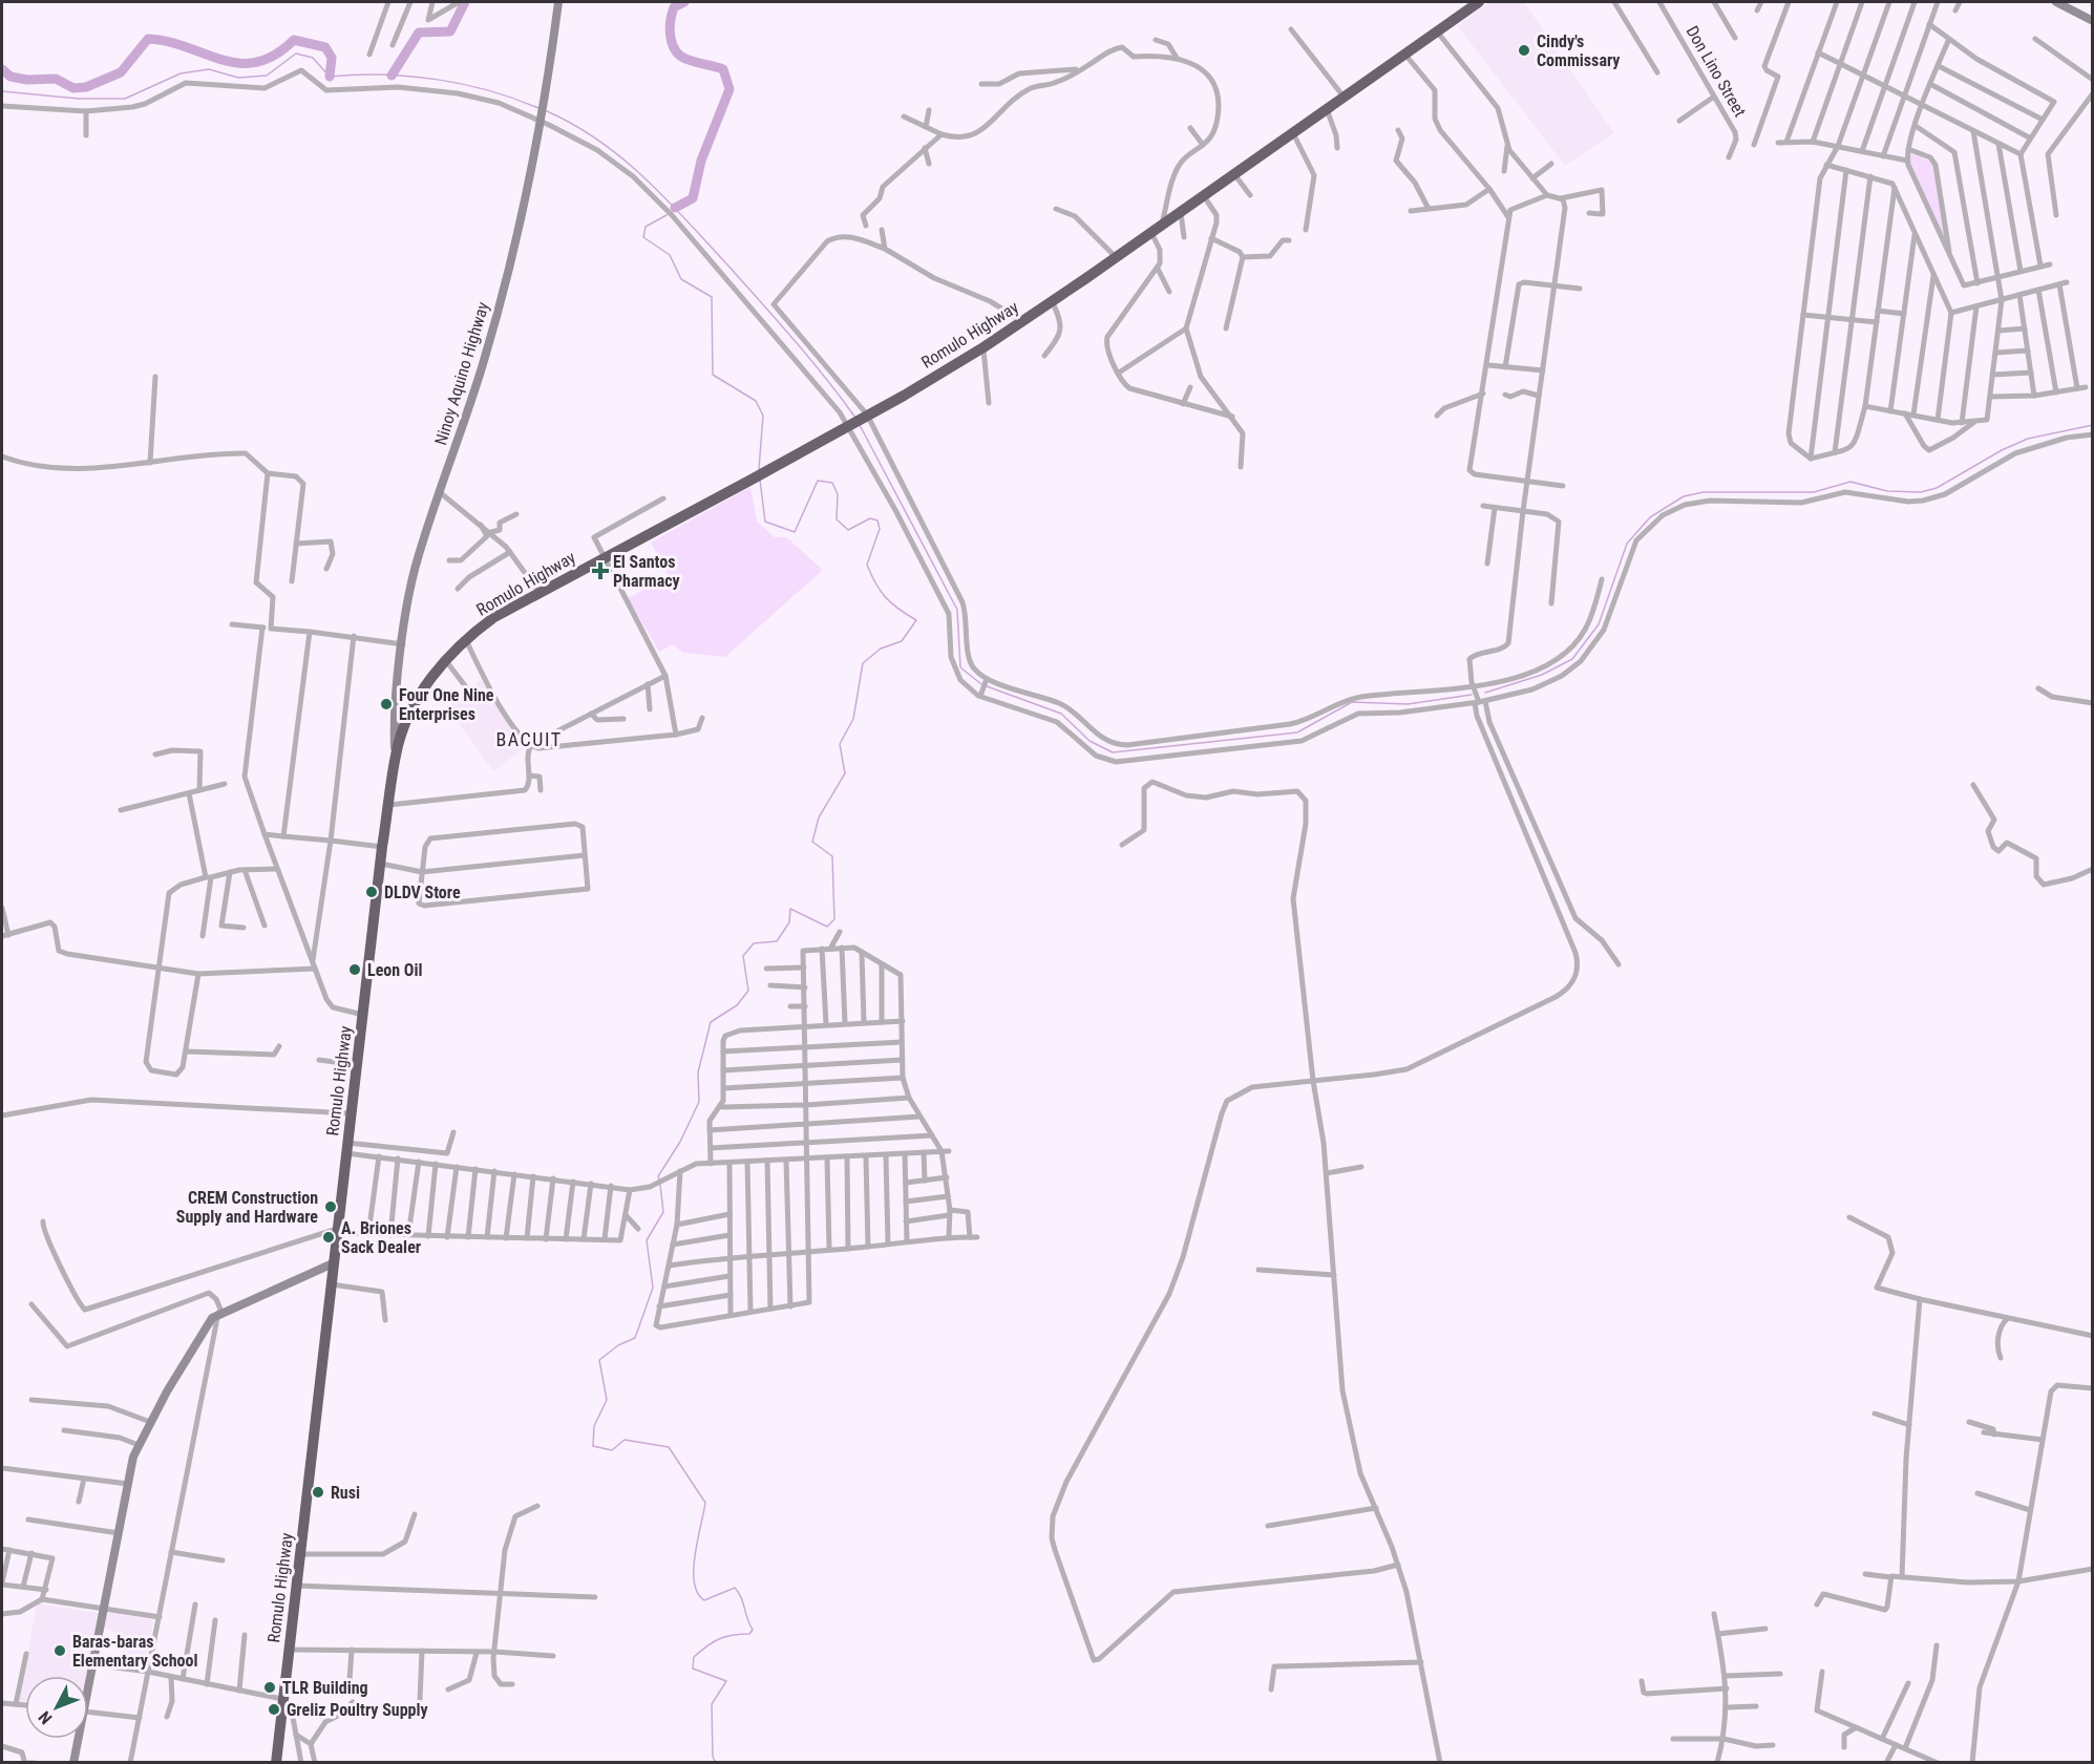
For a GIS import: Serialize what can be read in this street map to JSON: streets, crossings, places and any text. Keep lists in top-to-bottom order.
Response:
{
  "streets": {
    "highway": ["Romulo Highway"],
    "main road": ["Ninoy Aquino Highway"],
    "street": ["Don Lino Street"]
  },
  "crossings": [
    ["Romulo Highway", "Ninoy Aquino Highway"]
  ],
  "districts": ["BACUIT"],
  "places": {
    "other": [
      "Cindy's Commissary",
      "Four One Nine Enterprises",
      "DLDV Store",
      "Leon Oil",
      "CREM Construction Supply and Hardware",
      "A. Briones Sack Dealer",
      "Rusi",
      "Baras-baras Elementary School",
      "TLR Building",
      "Greliz Poultry Supply"
    ],
    "health": ["El Santos Pharmacy"]
  },
  "north": "bottom left"
}
